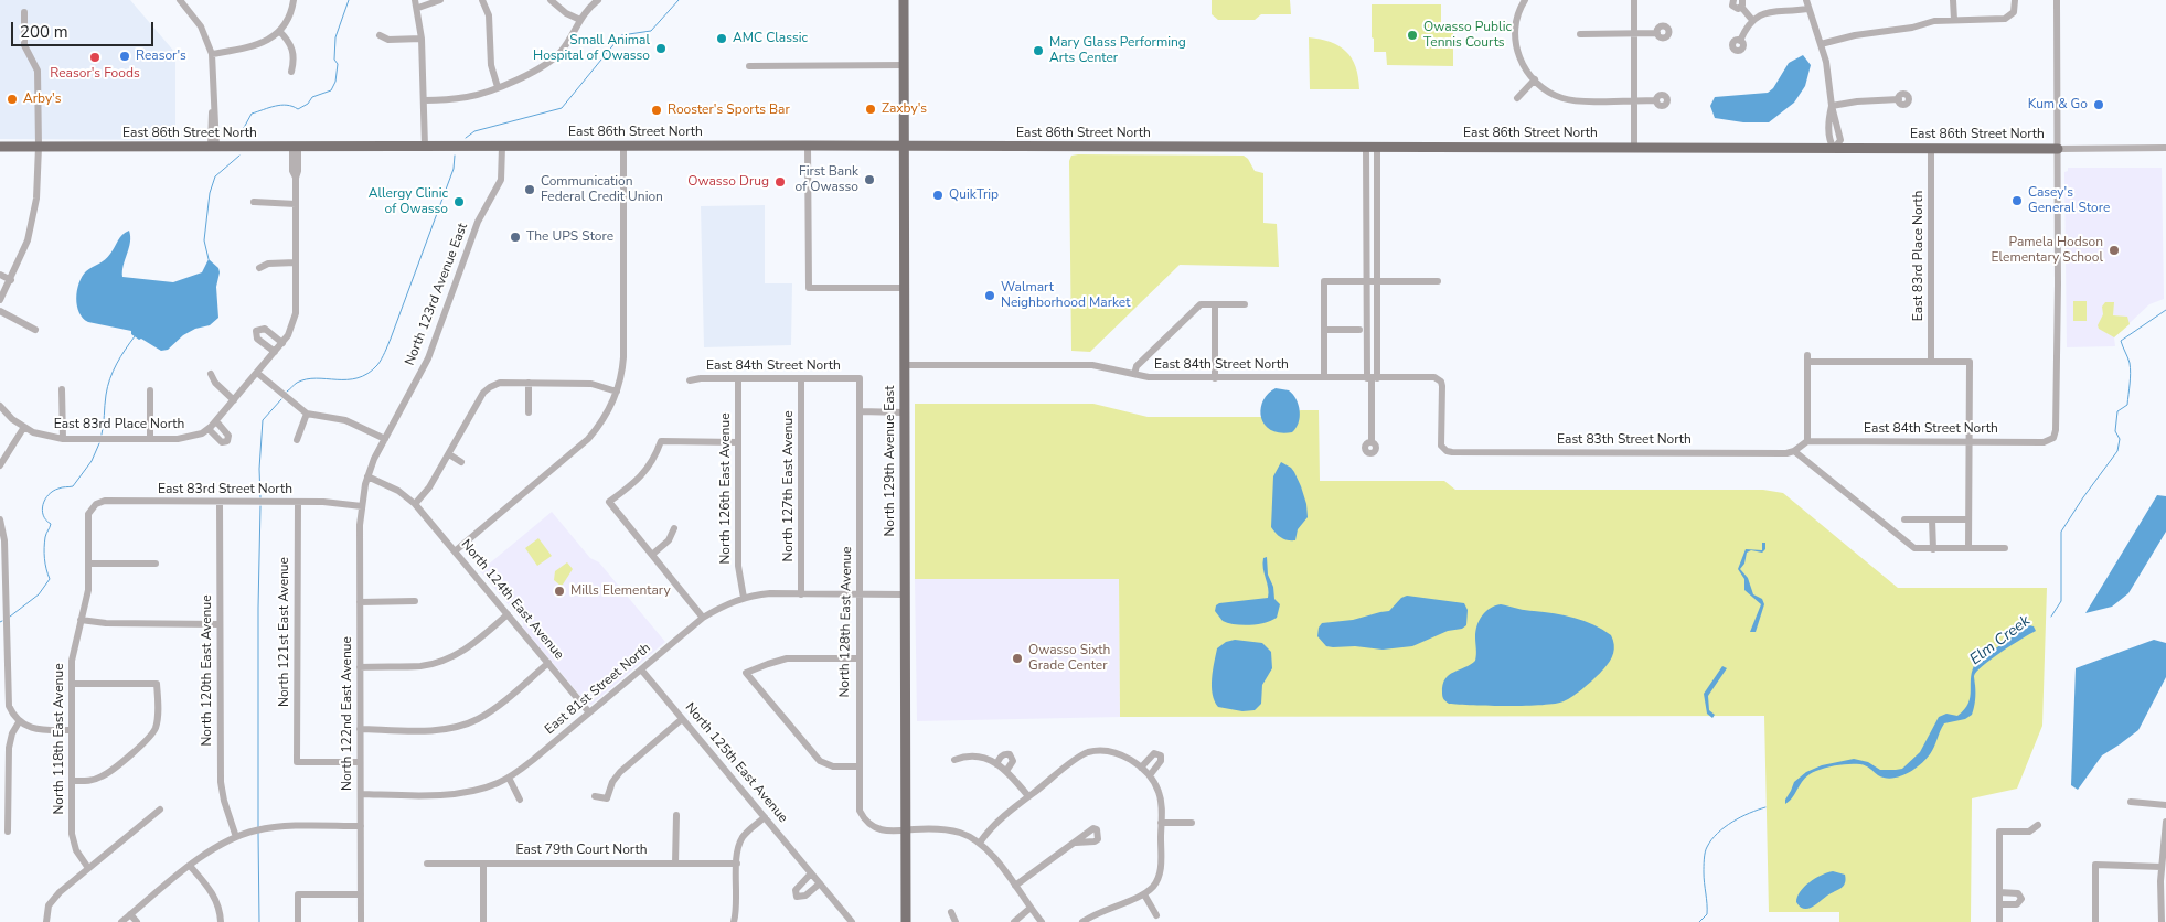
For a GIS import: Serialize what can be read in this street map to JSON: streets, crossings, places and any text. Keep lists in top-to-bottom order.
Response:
{
  "streets": {
    "main road": ["East 86th Street North", "North 129th Avenue East"],
    "street": [
      "East 83rd Place North",
      "North 123rd Avenue East",
      "East 84th Street North",
      "East 83th Street North",
      "North 127th East Avenue",
      "North 126th East Avenue",
      "East 83rd Street North",
      "North 124th East Avenue",
      "North 128th East Avenue",
      "North 121st East Avenue",
      "North 120th East Avenue",
      "East 81st Street North",
      "North 122nd East Avenue",
      "North 118th East Avenue",
      "North 125th East Avenue",
      "East 79th Court North"
    ]
  },
  "crossings": [
    ["East 86th Street North", "East 83rd Place North"],
    ["East 86th Street North", "North 123rd Avenue East"],
    ["East 86th Street North", "East 84th Street North"],
    ["East 86th Street North", "North 129th Avenue East"],
    ["North 123rd Avenue East", "East 83rd Street North"],
    ["North 123rd Avenue East", "North 124th East Avenue"],
    ["North 123rd Avenue East", "North 122nd East Avenue"],
    ["East 84th Street North", "East 83th Street North"],
    ["East 84th Street North", "North 129th Avenue East"],
    ["East 84th Street North", "North 127th East Avenue"],
    ["East 84th Street North", "North 126th East Avenue"],
    ["East 84th Street North", "North 128th East Avenue"],
    ["North 129th Avenue East", "North 128th East Avenue"],
    ["North 129th Avenue East", "East 81st Street North"],
    ["North 127th East Avenue", "East 81st Street North"],
    ["North 126th East Avenue", "East 81st Street North"],
    ["East 83rd Street North", "North 121st East Avenue"],
    ["East 83rd Street North", "North 120th East Avenue"],
    ["East 83rd Street North", "North 122nd East Avenue"],
    ["East 83rd Street North", "North 118th East Avenue"],
    ["North 124th East Avenue", "East 81st Street North"],
    ["North 128th East Avenue", "East 81st Street North"],
    ["North 121st East Avenue", "North 122nd East Avenue"],
    ["East 81st Street North", "North 122nd East Avenue"],
    ["East 81st Street North", "North 125th East Avenue"]
  ],
  "water": ["Elm Creek"],
  "places": [
    "Owasso Public Tennis Courts",
    "AMC Classic",
    "Small Animal Hospital of Owasso",
    "Mary Glass Performing Arts Center",
    "Reasor's",
    "Reasor's Foods",
    "Arby's",
    "Kum & Go",
    "Zaxby's",
    "Rooster's Sports Bar",
    "First Bank of Owasso",
    "Owasso Drug",
    "Communication Federal Credit Union",
    "QuikTrip",
    "Casey's General Store",
    "Allergy Clinic of Owasso",
    "The UPS Store",
    "Pamela Hodson Elementary School",
    "Walmart Neighborhood Market",
    "Mills Elementary",
    "Owasso Sixth Grade Center"
  ],
  "scale_bar": "200 m"
}
